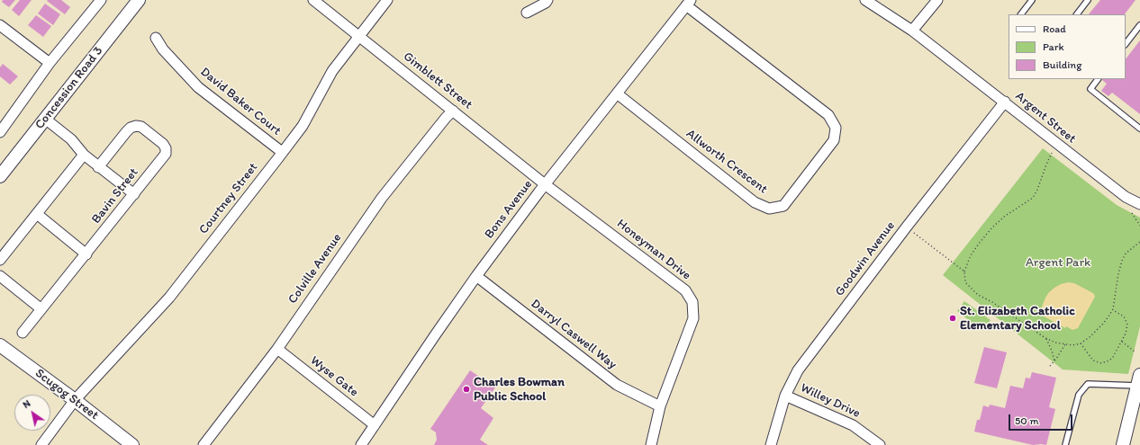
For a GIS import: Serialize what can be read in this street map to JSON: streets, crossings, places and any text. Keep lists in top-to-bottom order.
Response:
{
  "streets": {
    "street": [
      "Gimblett Street",
      "Concession Road 3",
      "David Baker Court",
      "Argent Street",
      "Allworth Crescent",
      "Bavin Street",
      "Courtney Street",
      "Bons Avenue",
      "Honeyman Drive",
      "Goodwin Avenue",
      "Colville Avenue",
      "Darryl Caswell Way",
      "Wyse Gate",
      "Scugog Street",
      "Willey Drive"
    ]
  },
  "crossings": [
    ["Gimblett Street", "Courtney Street"],
    ["Gimblett Street", "Bons Avenue"],
    ["Gimblett Street", "Honeyman Drive"],
    ["Gimblett Street", "Colville Avenue"],
    ["David Baker Court", "Courtney Street"],
    ["Argent Street", "Goodwin Avenue"],
    ["Allworth Crescent", "Bons Avenue"],
    ["Courtney Street", "Scugog Street"],
    ["Bons Avenue", "Honeyman Drive"],
    ["Bons Avenue", "Darryl Caswell Way"],
    ["Bons Avenue", "Wyse Gate"],
    ["Honeyman Drive", "Darryl Caswell Way"],
    ["Goodwin Avenue", "Willey Drive"],
    ["Colville Avenue", "Wyse Gate"]
  ],
  "parks": ["Argent Park"],
  "places": ["St. Elizabeth Catholic Elementary School", "Charles Bowman Public School"],
  "legend": ["Road", "Park", "Building"],
  "scale_bar": "50 m",
  "north": "top left"
}
